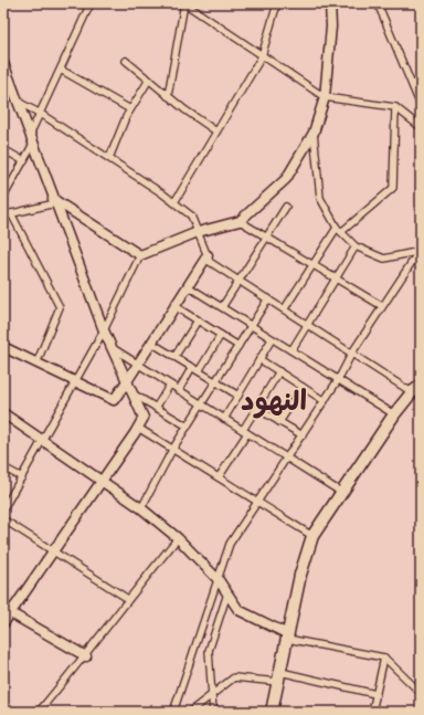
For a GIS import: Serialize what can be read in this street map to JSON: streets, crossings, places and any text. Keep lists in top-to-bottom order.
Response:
{
  "districts": ["النهود"]
}
